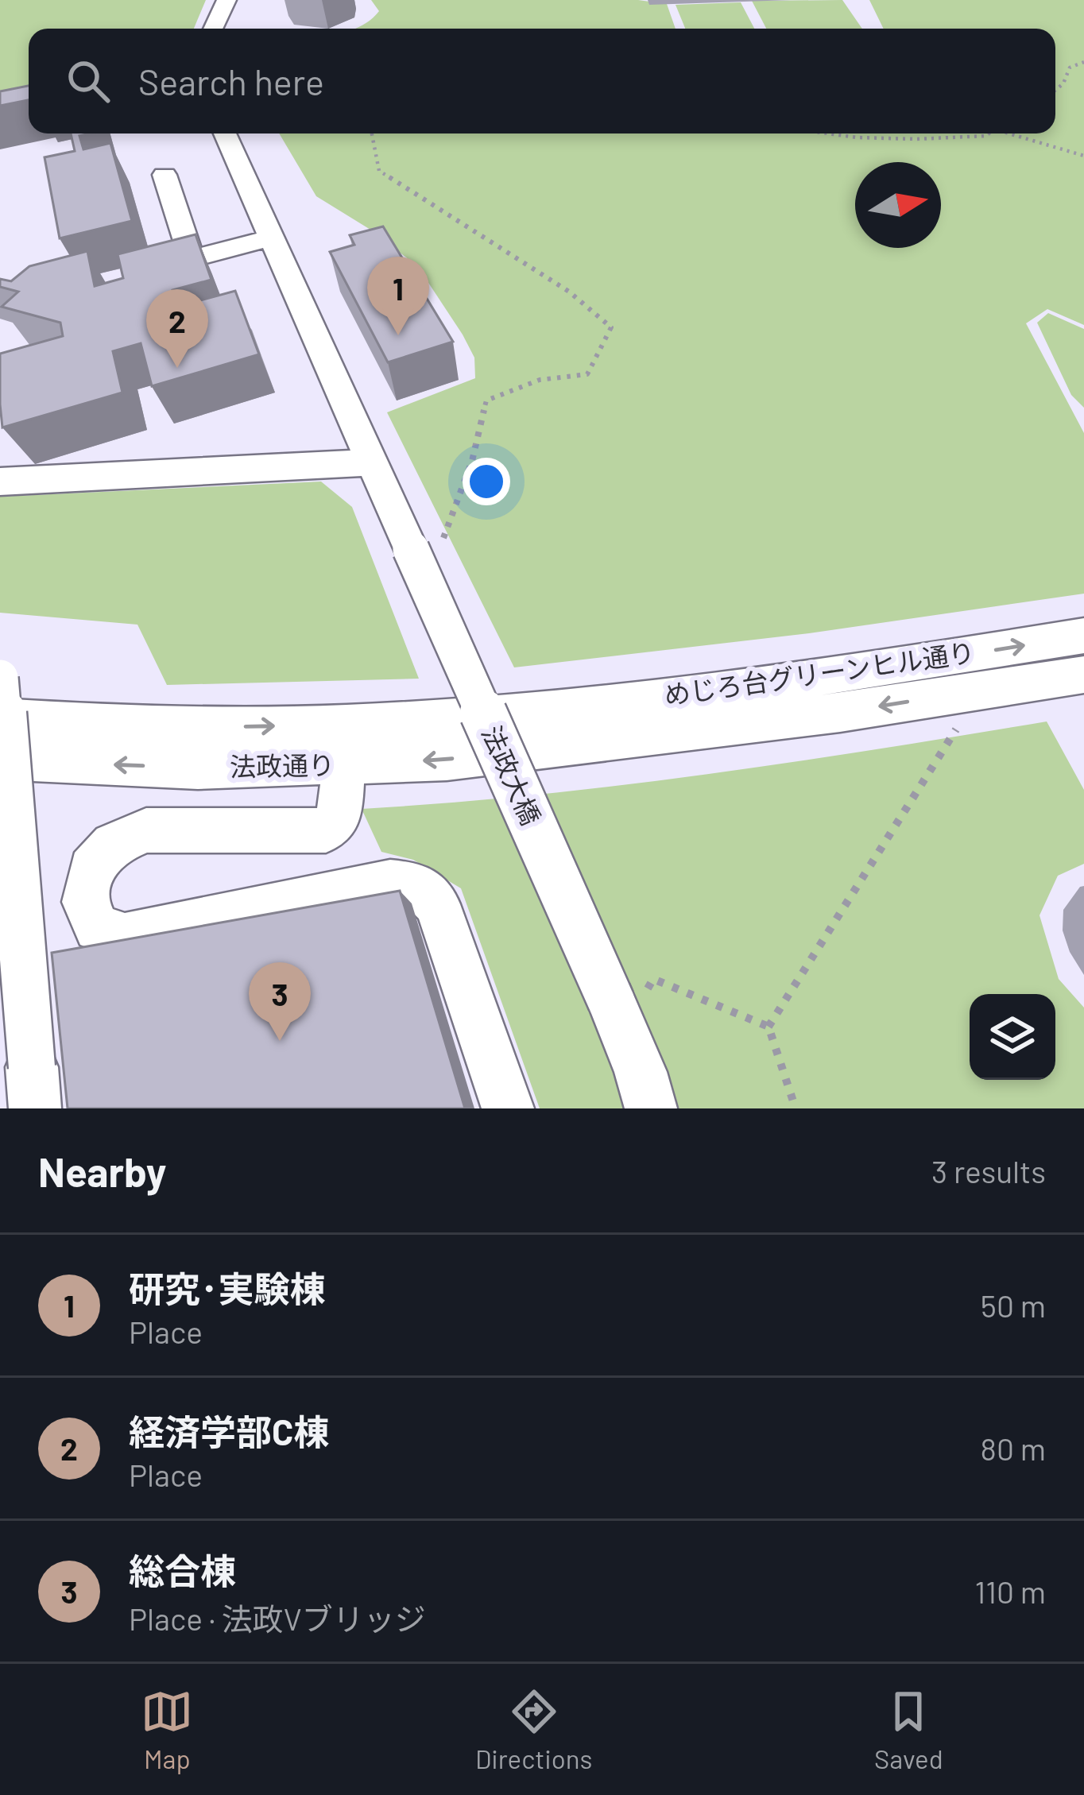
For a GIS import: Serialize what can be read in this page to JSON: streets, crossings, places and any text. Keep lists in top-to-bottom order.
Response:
{
  "streets": {
    "street": ["めじろ台グリーンヒル通り", "法政通り", "法政大橋"]
  },
  "crossings": [
    ["めじろ台グリーンヒル通り", "法政通り"]
  ],
  "north": "right",
  "page": {
    "search": "Search here",
    "pins": ["1", "2", "3"],
    "heading": ["Nearby", "3 results"],
    "list": [
      {
        "mark": "1",
        "name": "研究･実験棟",
        "note": "Place",
        "value": "50 m"
      },
      {
        "mark": "2",
        "name": "経済学部C棟",
        "note": "Place",
        "value": "80 m"
      },
      {
        "mark": "3",
        "name": "総合棟",
        "note": "Place · 法政Vブリッジ",
        "value": "110 m"
      }
    ],
    "nav": ["Map", "Directions", "Saved"]
  }
}
